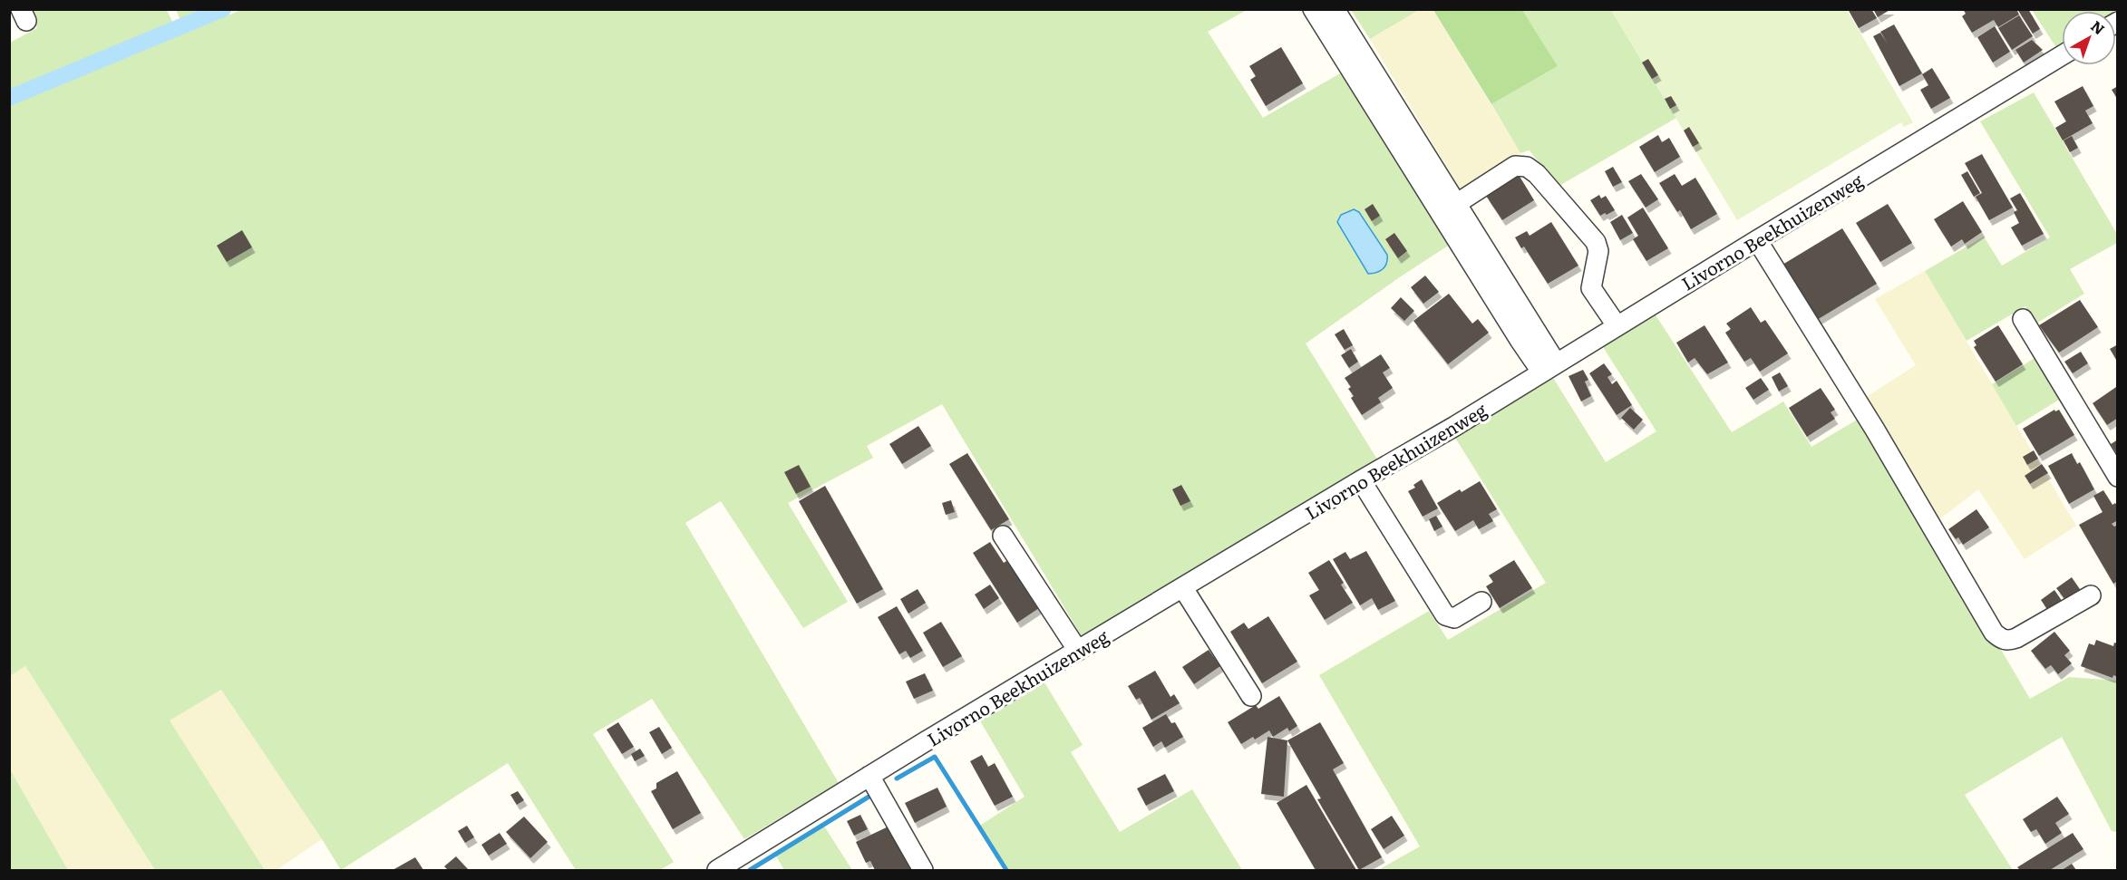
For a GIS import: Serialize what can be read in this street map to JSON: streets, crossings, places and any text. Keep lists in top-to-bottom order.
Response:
{
  "streets": {
    "street": ["Livorno Beekhuizenweg"]
  },
  "north": "top right"
}
